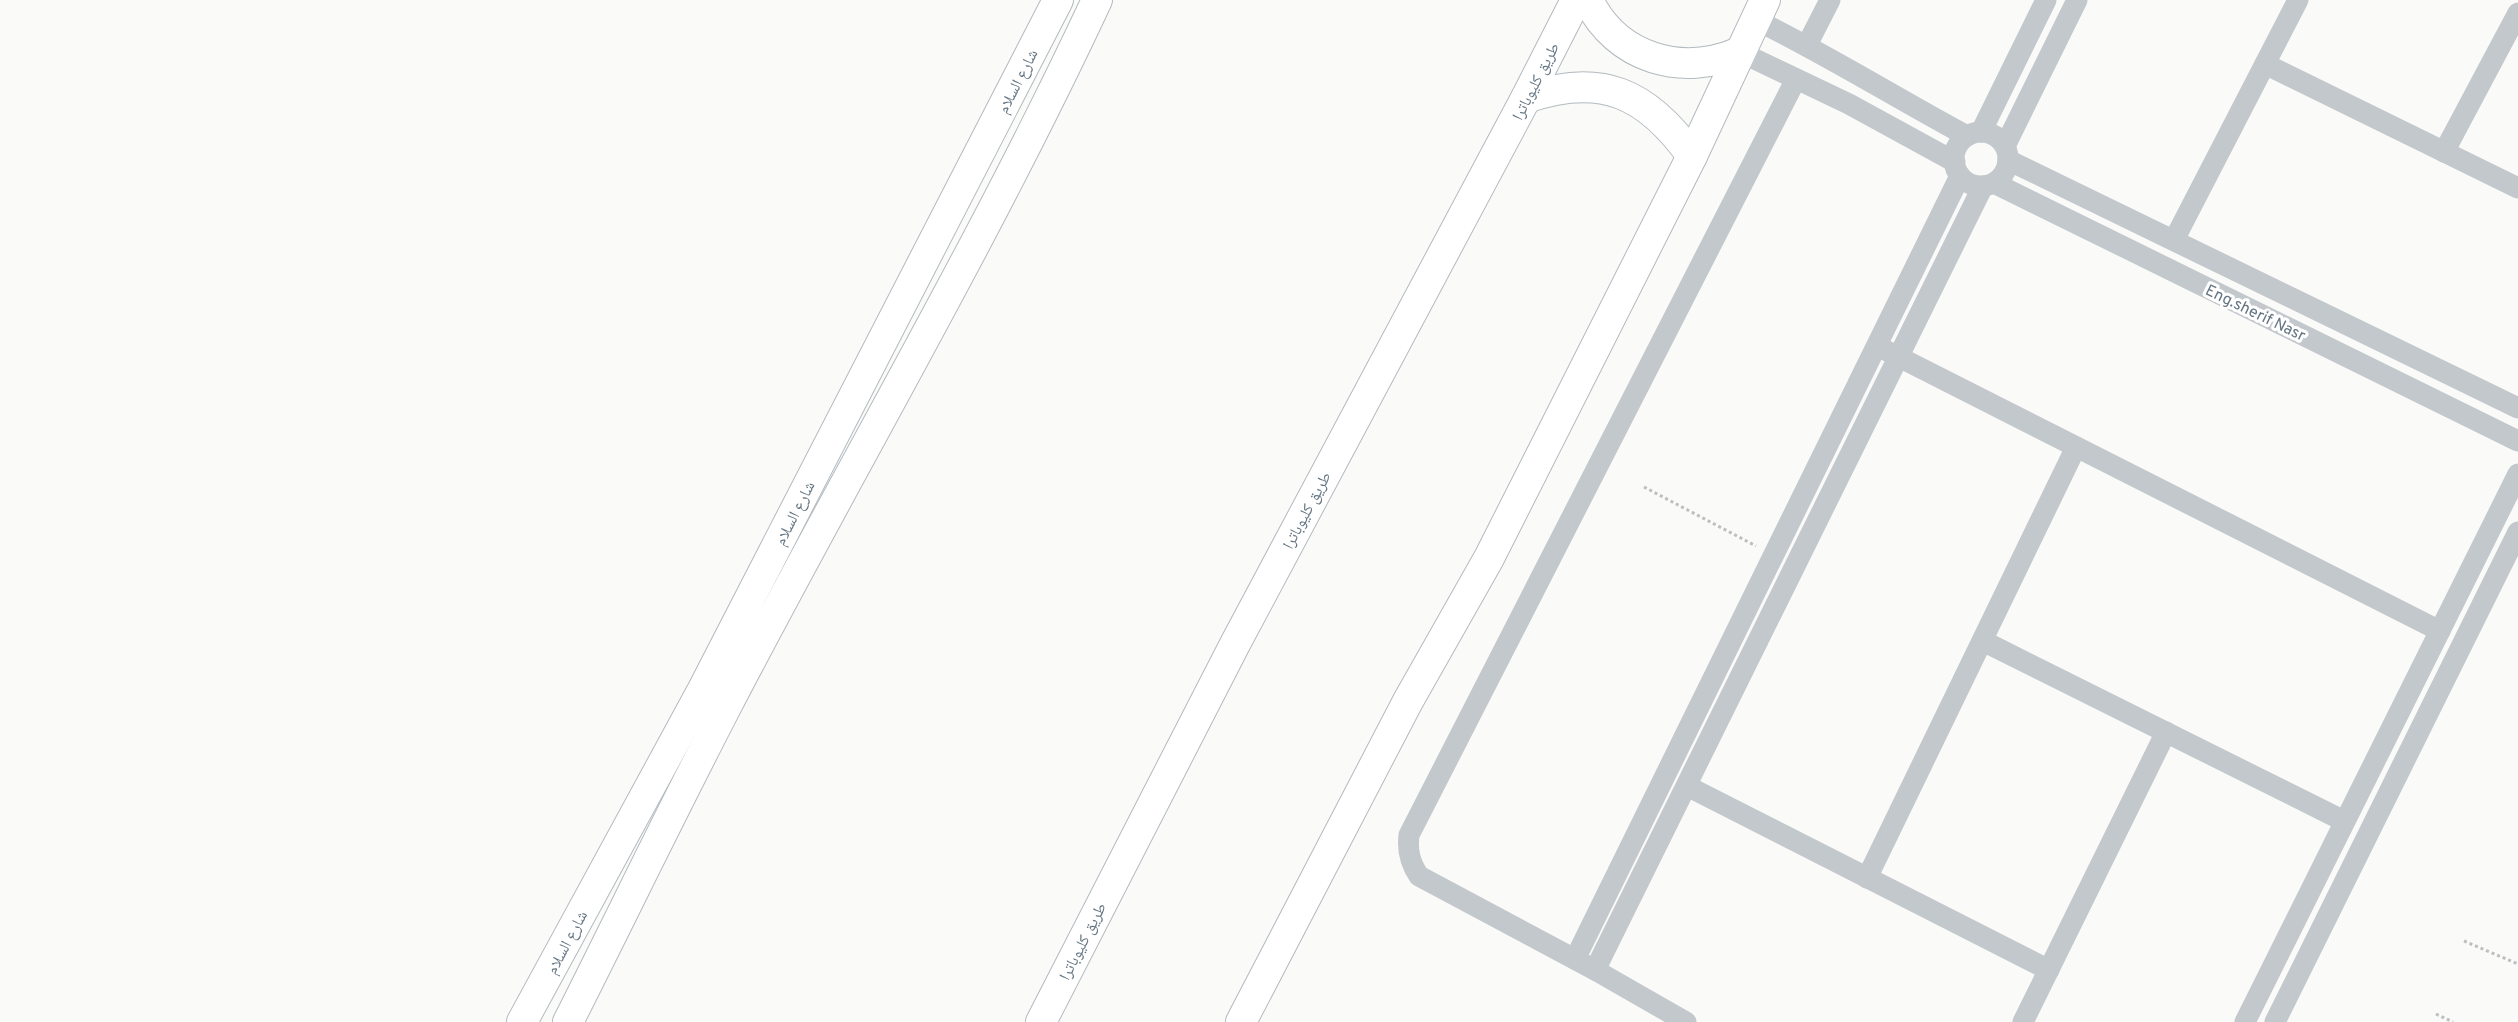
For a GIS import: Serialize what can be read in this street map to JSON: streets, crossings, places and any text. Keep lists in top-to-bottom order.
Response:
{
  "streets": {
    "main road": ["شارع السلام", "طريق كليوباترا"],
    "street": ["Eng.sherif Nasr"]
  }
}
